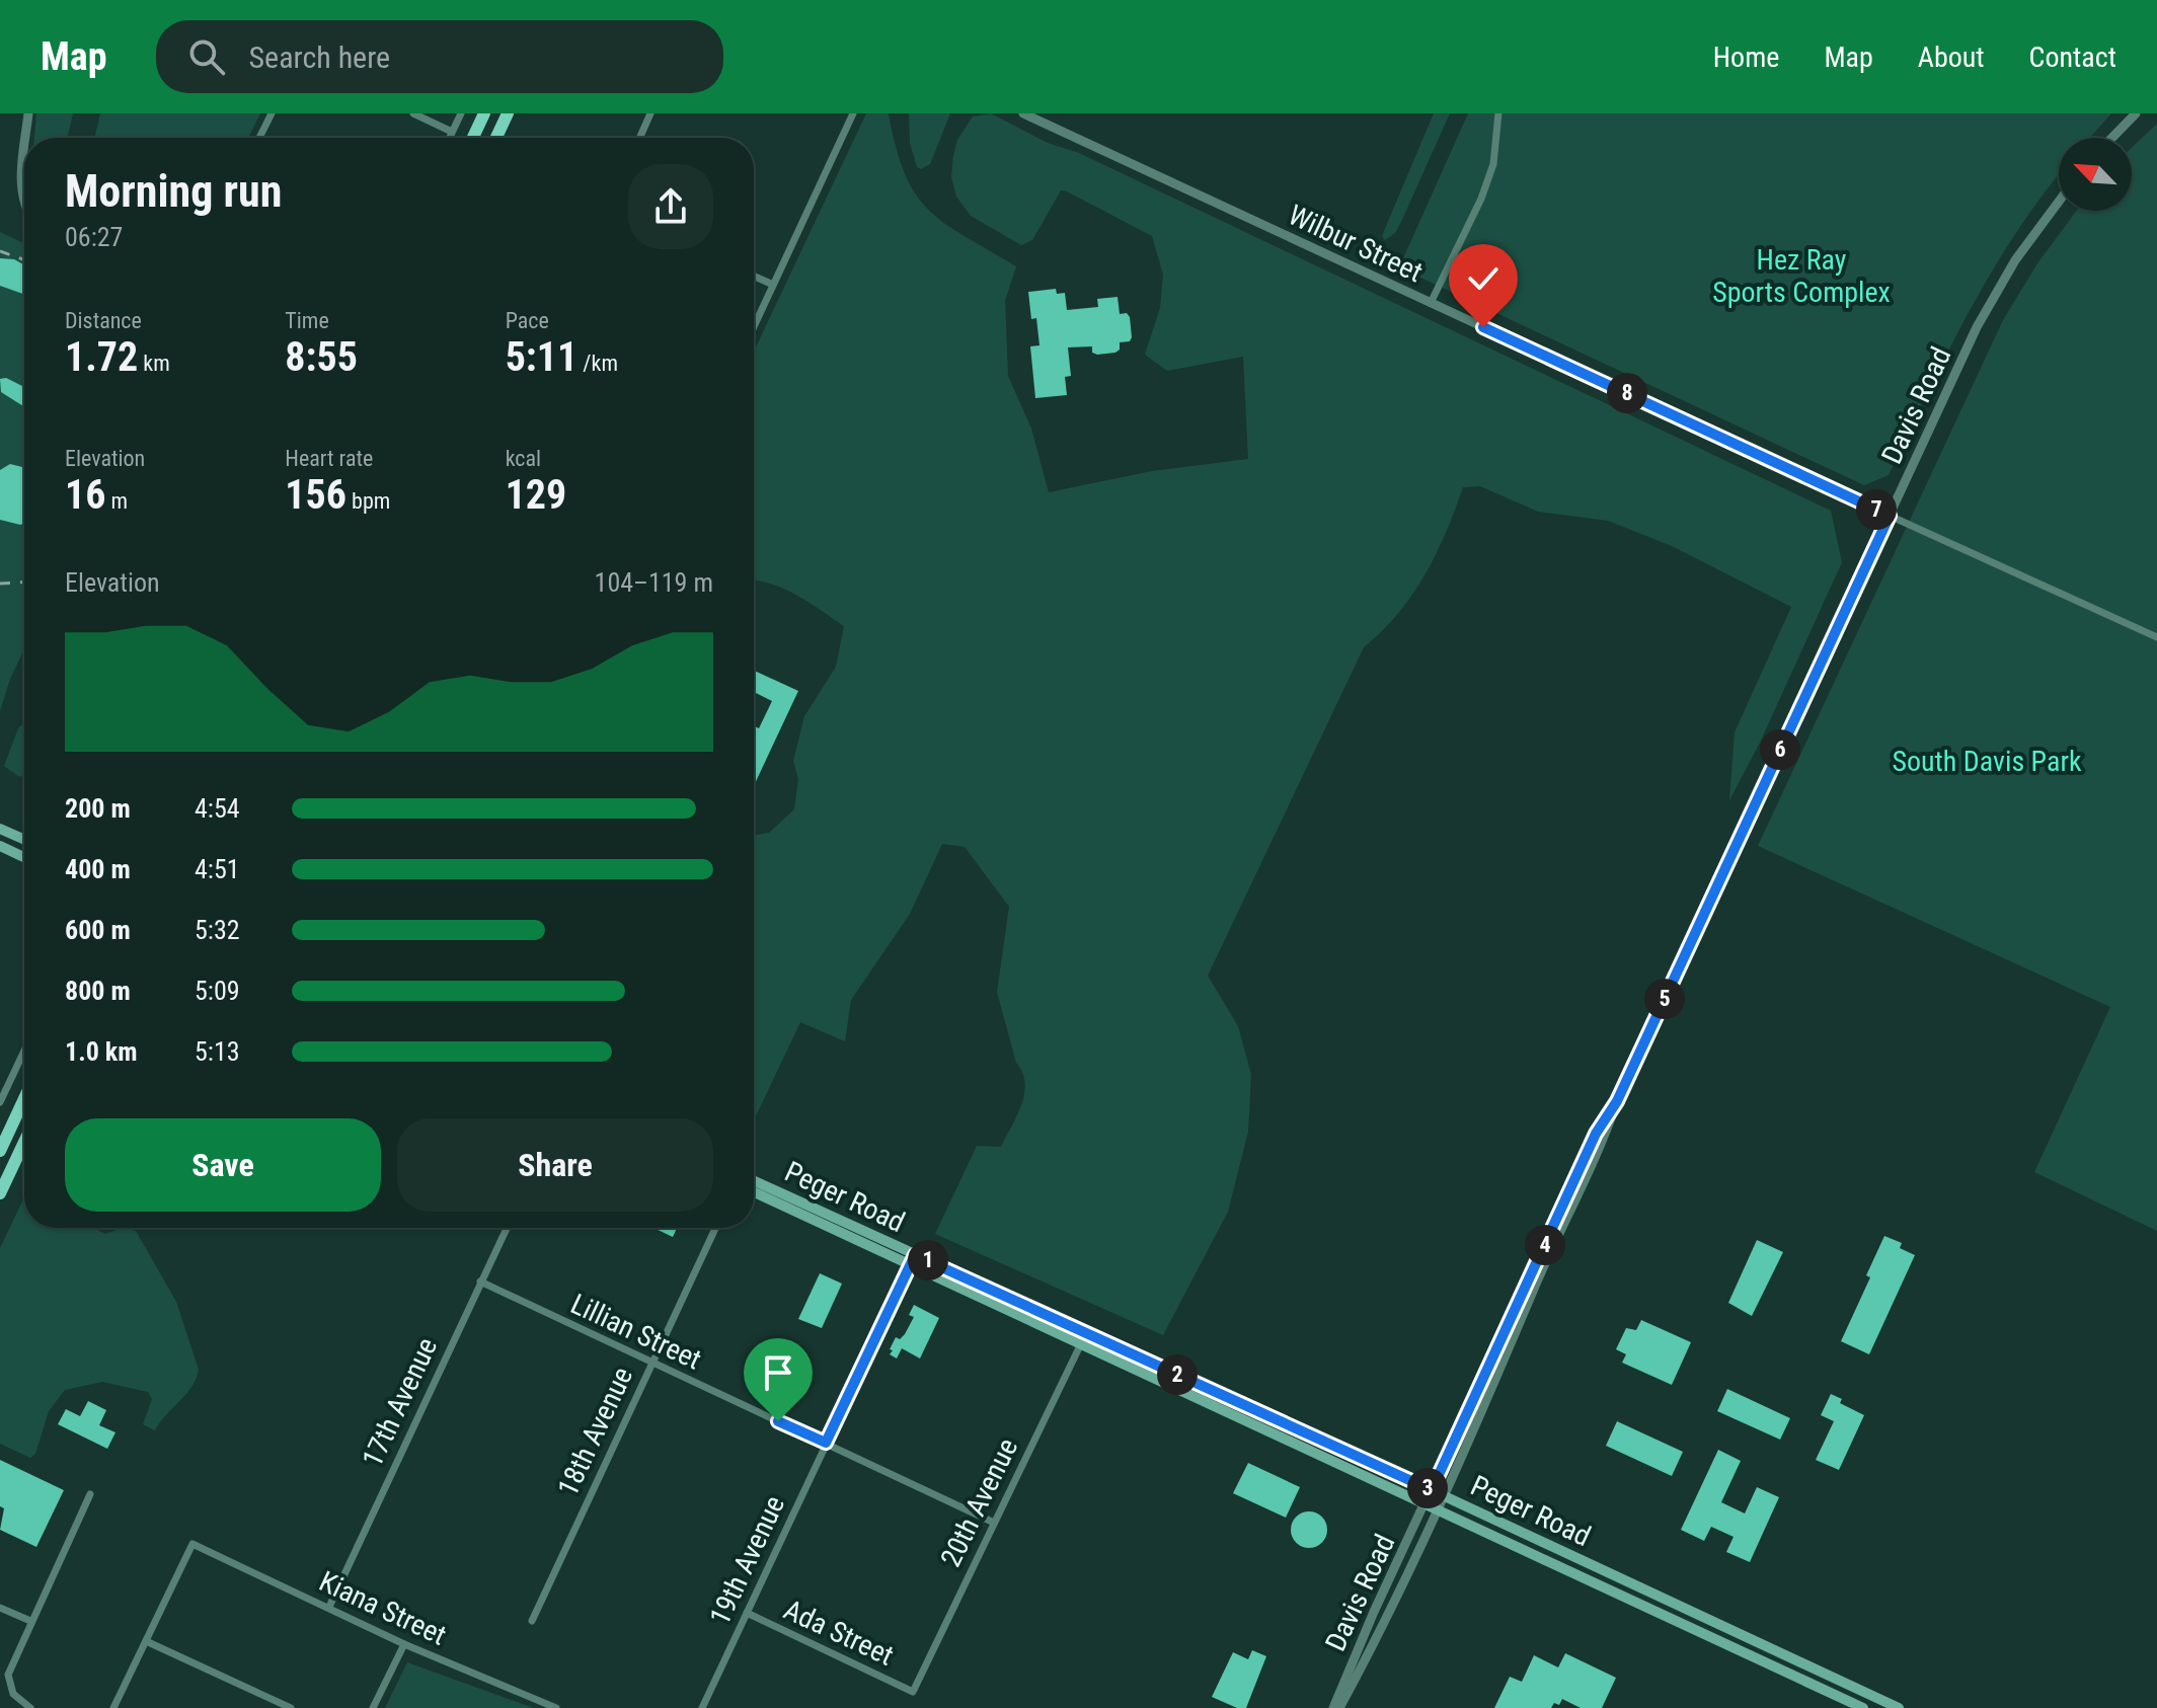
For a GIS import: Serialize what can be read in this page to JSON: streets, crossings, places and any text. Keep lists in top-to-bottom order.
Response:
{
  "streets": {
    "main road": ["Peger Road"],
    "street": [
      "Wilbur Street",
      "Davis Road",
      "Lillian Street",
      "17th Avenue",
      "18th Avenue",
      "20th Avenue",
      "19th Avenue",
      "Kiana Street",
      "Ada Street"
    ]
  },
  "crossings": [
    ["Wilbur Street", "Davis Road"],
    ["Davis Road", "Peger Road"],
    ["Peger Road", "20th Avenue"],
    ["Peger Road", "19th Avenue"],
    ["Lillian Street", "17th Avenue"],
    ["Lillian Street", "18th Avenue"],
    ["Lillian Street", "20th Avenue"],
    ["Lillian Street", "19th Avenue"],
    ["17th Avenue", "Kiana Street"],
    ["20th Avenue", "Ada Street"],
    ["19th Avenue", "Ada Street"]
  ],
  "parks": ["Hez Ray Sports Complex", "South Davis Park"],
  "north": "top left",
  "page": {
    "header": "Map",
    "search": "Search here",
    "nav": [
      "Home",
      "Map",
      "About",
      "Contact"
    ],
    "heading": ["Morning run", "06:27"],
    "stats": [
      ["Distance", "1.72 km"],
      ["Time", "8:55"],
      ["Pace", "5:11 /km"],
      ["Elevation", "16 m"],
      ["Heart rate", "156 bpm"],
      ["kcal", "129"]
    ],
    "pins": [
      "8",
      "7",
      "6",
      "5",
      "4",
      "1",
      "2",
      "3"
    ],
    "chart": ["Elevation", "104–119 m"],
    "list": [
      {
        "name": "200 m",
        "note": "4:54"
      },
      {
        "name": "400 m",
        "note": "4:51"
      },
      {
        "name": "600 m",
        "note": "5:32"
      },
      {
        "name": "800 m",
        "note": "5:09"
      },
      {
        "name": "1.0 km",
        "note": "5:13"
      }
    ],
    "buttons": ["Save", "Share"]
  }
}
